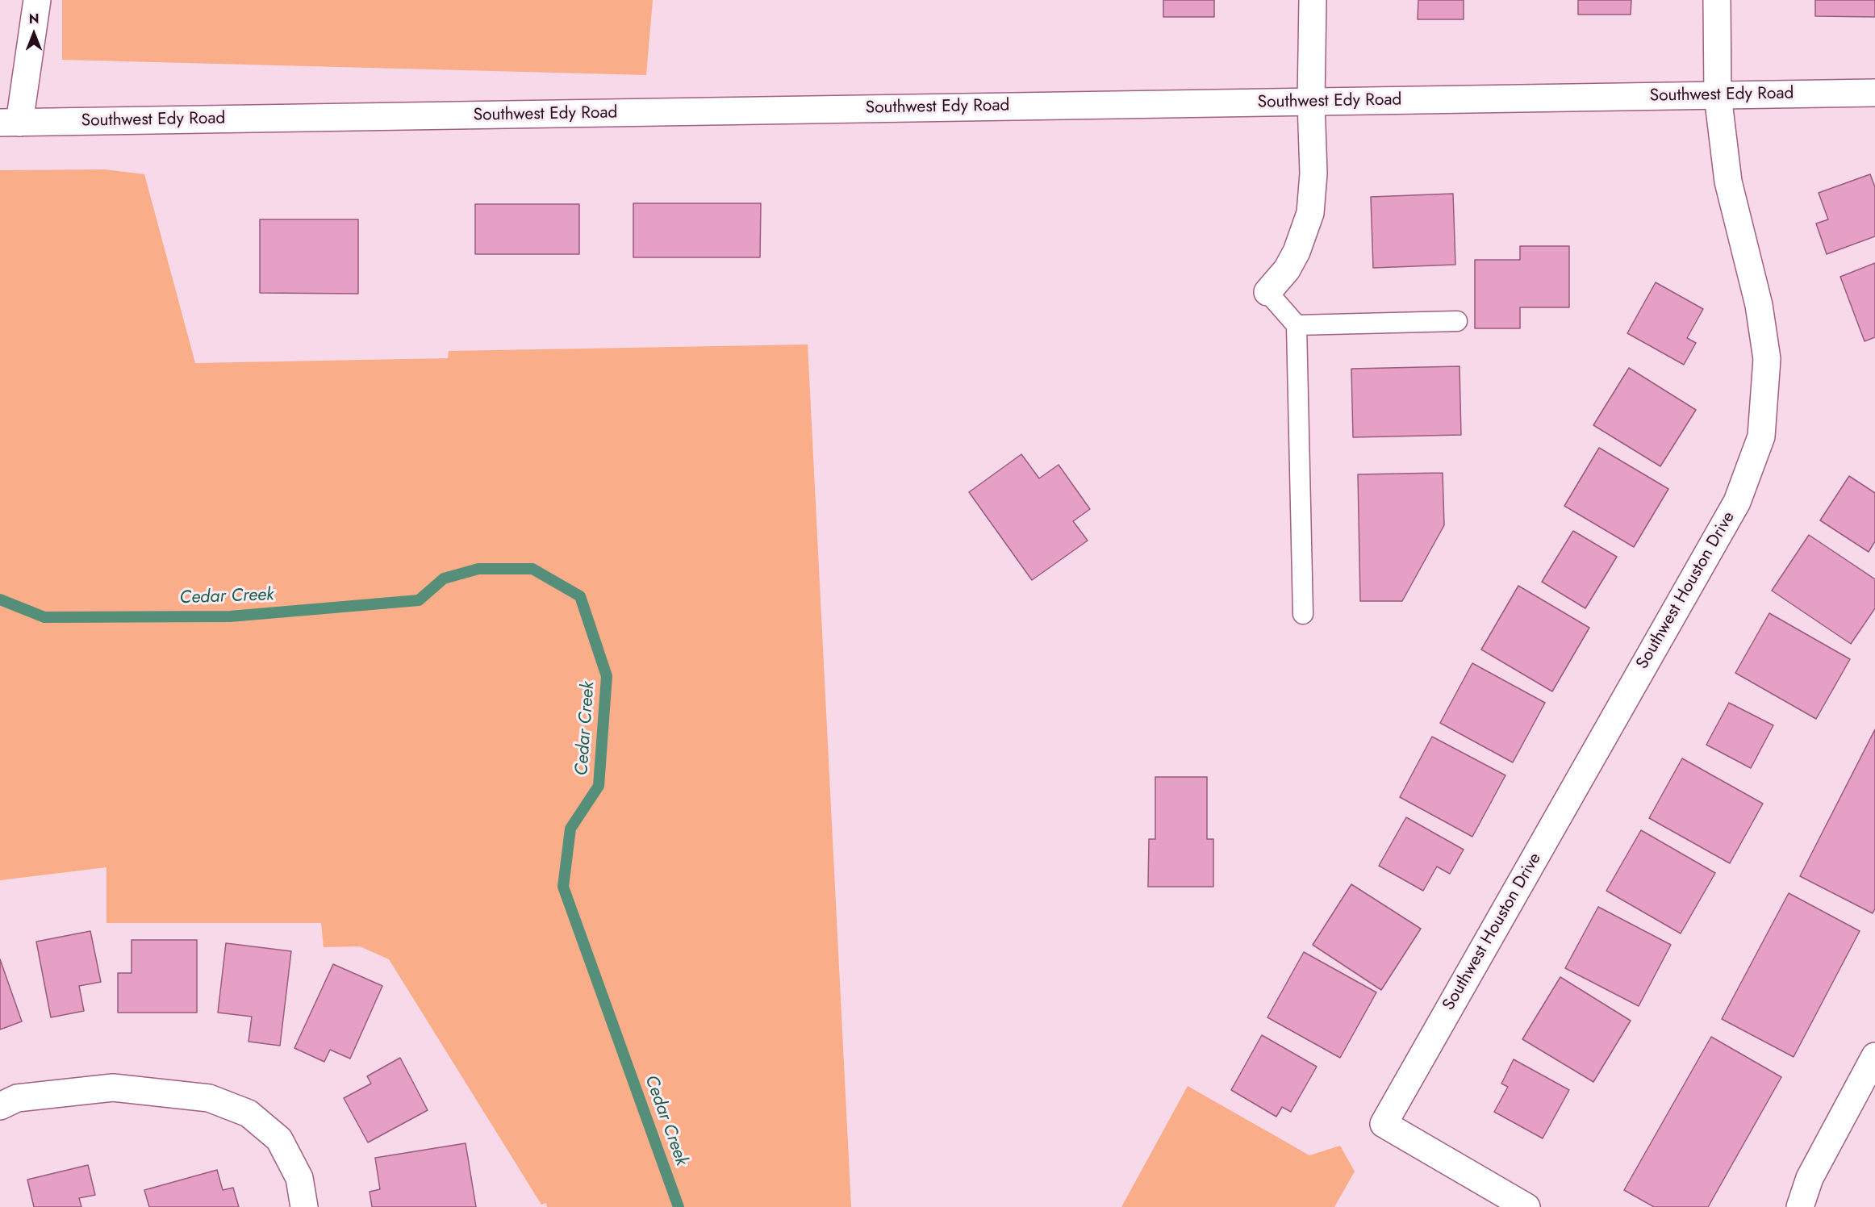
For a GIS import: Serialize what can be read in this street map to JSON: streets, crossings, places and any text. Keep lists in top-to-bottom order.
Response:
{
  "streets": {
    "street": ["Southwest Edy Road", "Southwest Houston Drive"]
  },
  "crossings": [
    ["Southwest Edy Road", "Southwest Houston Drive"]
  ],
  "water": ["Cedar Creek"],
  "north": "top"
}
